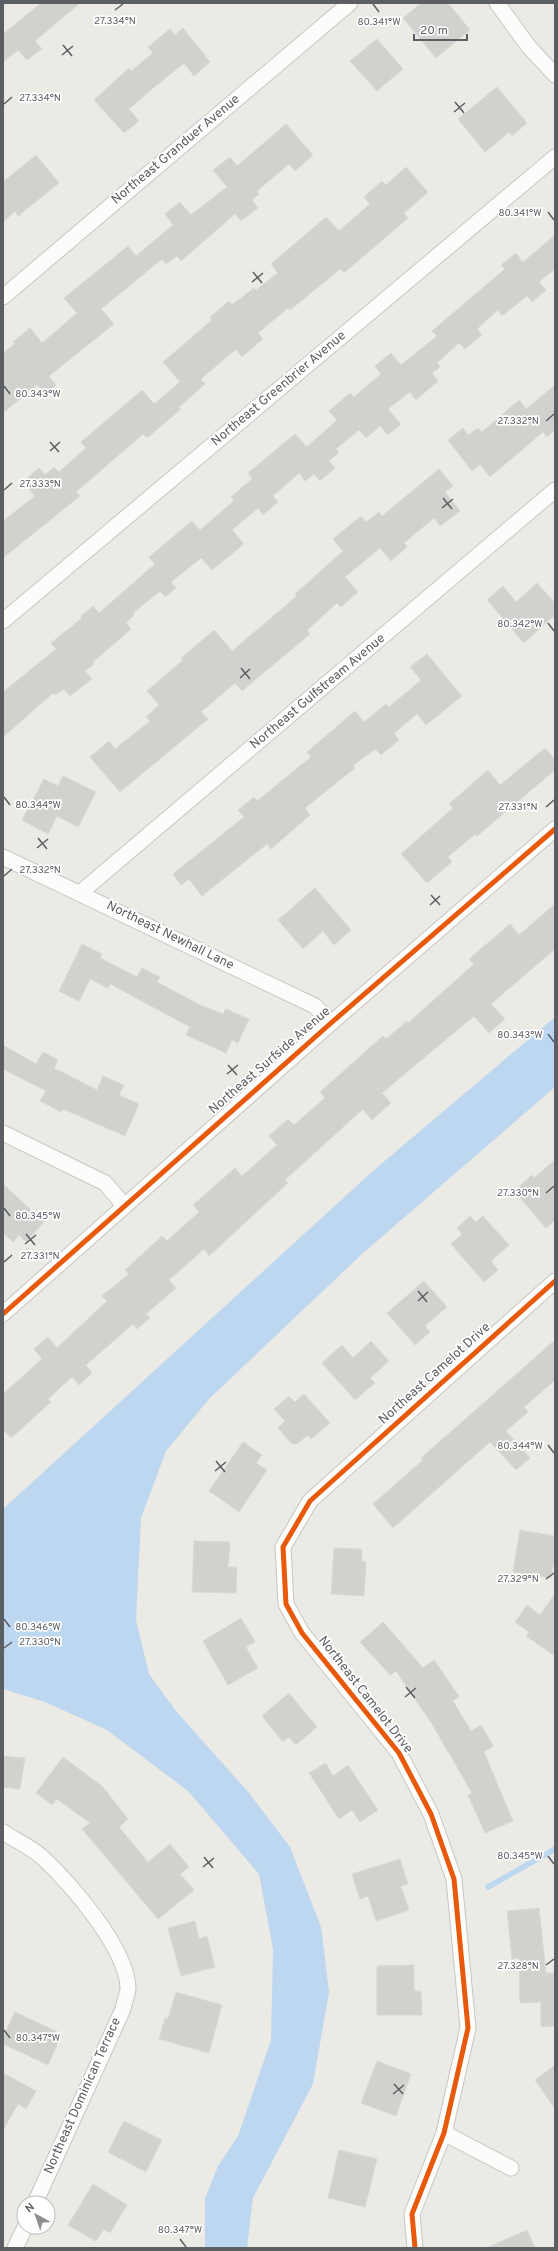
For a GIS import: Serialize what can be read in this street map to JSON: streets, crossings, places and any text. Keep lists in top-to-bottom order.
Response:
{
  "streets": {
    "street": [
      "Northeast Granduer Avenue",
      "Northeast Greenbrier Avenue",
      "Northeast Gulfstream Avenue",
      "Northeast Newhall Lane",
      "Northeast Surfside Avenue",
      "Northeast Camelot Drive",
      "Northeast Dominican Terrace"
    ]
  },
  "crossings": [
    ["Northeast Gulfstream Avenue", "Northeast Newhall Lane"],
    ["Northeast Newhall Lane", "Northeast Surfside Avenue"]
  ],
  "scale_bar": "20 m",
  "north": "top left",
  "coordinates": [
    "27.334°N",
    "80.341°W",
    "80.343°W",
    "27.332°N",
    "27.333°N",
    "80.342°W",
    "80.344°W",
    "27.331°N",
    "27.330°N",
    "80.345°W",
    "27.329°N",
    "80.346°W",
    "27.328°N",
    "80.347°W"
  ]
}
